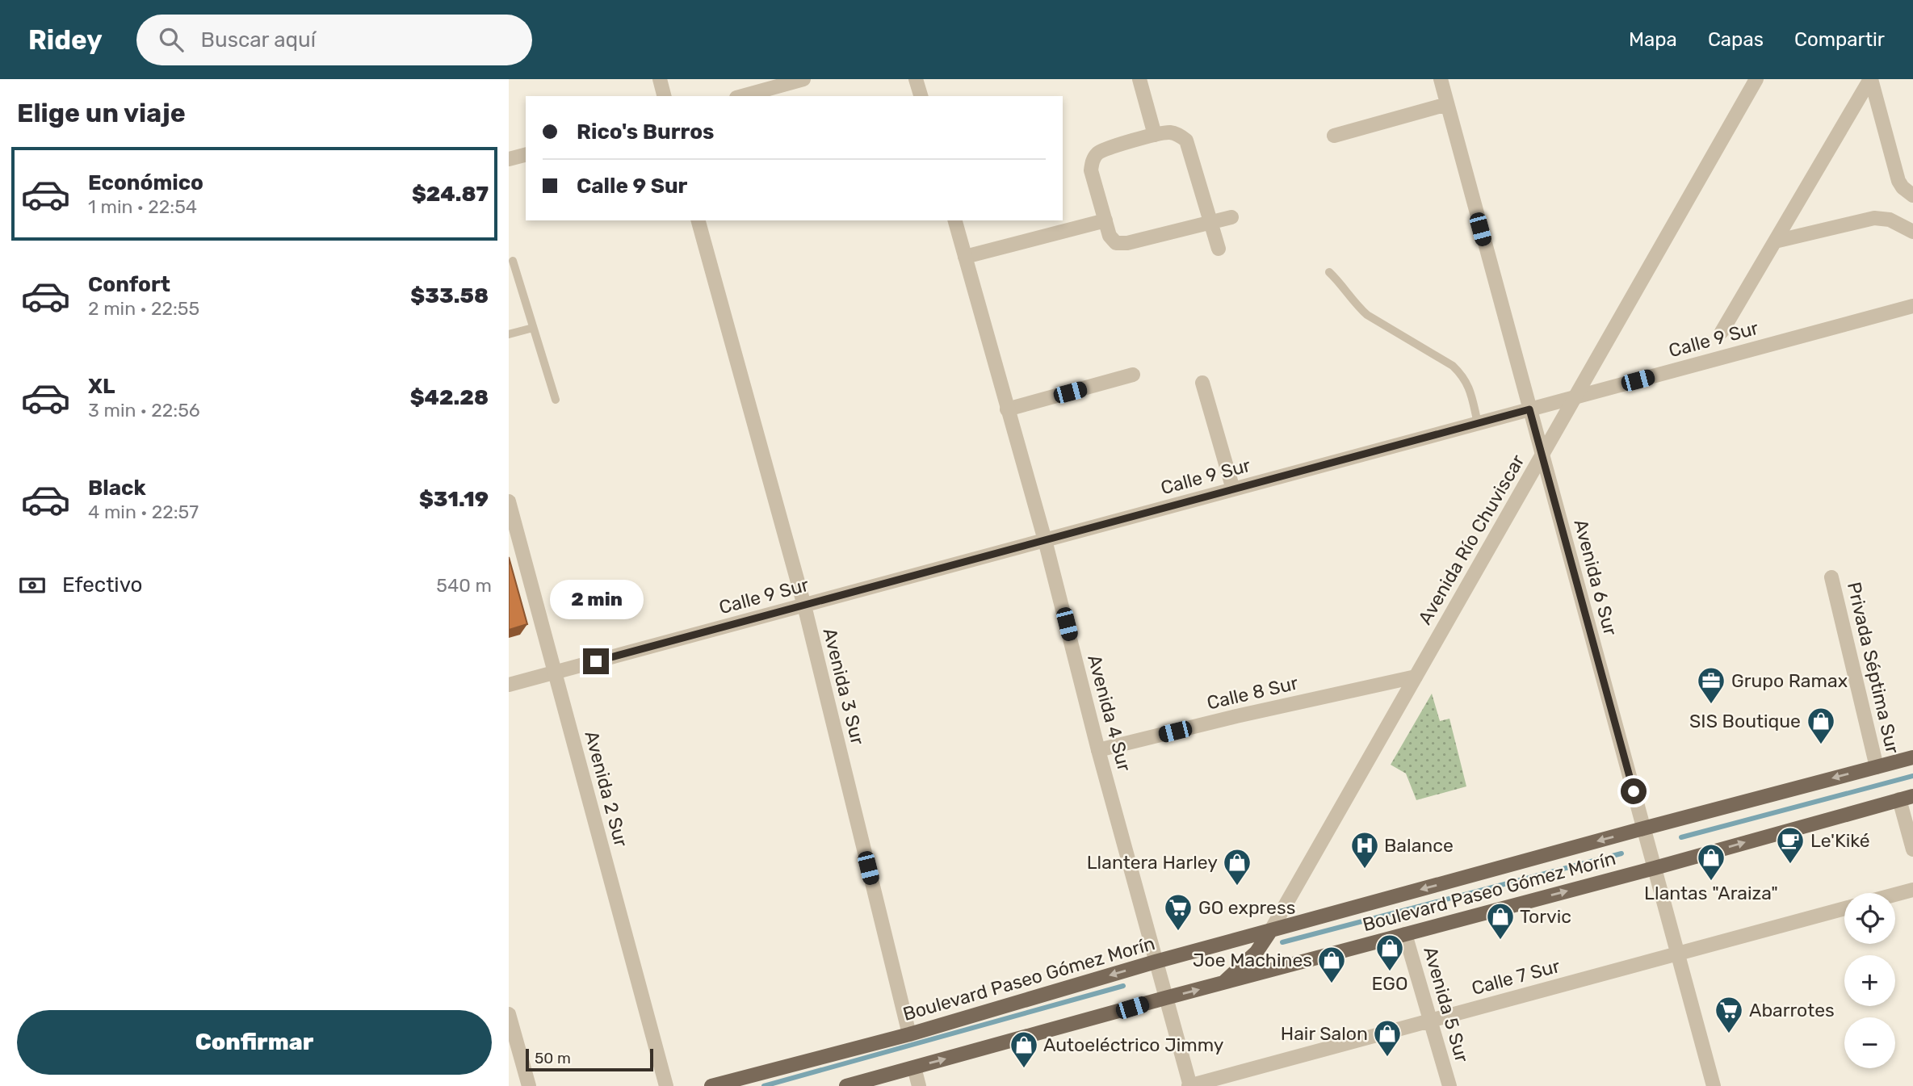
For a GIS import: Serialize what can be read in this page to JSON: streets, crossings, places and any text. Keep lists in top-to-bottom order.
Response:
{
  "streets": {
    "main road": ["Boulevard Paseo Gómez Morín"],
    "street": [
      "Calle 9 Sur",
      "Avenida Río Chuviscar",
      "Avenida 6 Sur",
      "Privada Séptima Sur",
      "Avenida 3 Sur",
      "Calle 8 Sur",
      "Avenida 4 Sur",
      "Avenida 2 Sur",
      "Calle 7 Sur",
      "Avenida 5 Sur"
    ]
  },
  "crossings": [
    ["Calle 9 Sur", "Avenida Río Chuviscar"],
    ["Calle 9 Sur", "Avenida 6 Sur"],
    ["Calle 9 Sur", "Avenida 3 Sur"],
    ["Calle 9 Sur", "Avenida 4 Sur"],
    ["Calle 9 Sur", "Avenida 2 Sur"],
    ["Avenida Río Chuviscar", "Avenida 6 Sur"],
    ["Avenida Río Chuviscar", "Calle 8 Sur"],
    ["Avenida Río Chuviscar", "Boulevard Paseo Gómez Morín"],
    ["Avenida 6 Sur", "Boulevard Paseo Gómez Morín"],
    ["Avenida 6 Sur", "Calle 7 Sur"],
    ["Privada Séptima Sur", "Boulevard Paseo Gómez Morín"],
    ["Avenida 3 Sur", "Boulevard Paseo Gómez Morín"],
    ["Calle 8 Sur", "Avenida 4 Sur"],
    ["Avenida 4 Sur", "Boulevard Paseo Gómez Morín"],
    ["Avenida 4 Sur", "Calle 7 Sur"],
    ["Boulevard Paseo Gómez Morín", "Avenida 5 Sur"],
    ["Calle 7 Sur", "Avenida 5 Sur"]
  ],
  "places": {
    "office": ["Grupo Ramax"],
    "shop": [
      "SIS Boutique",
      "Llantas \"Araiza\"",
      "Llantera Harley",
      "Torvic",
      "EGO",
      "Joe Machines",
      "Hair Salon",
      "Autoeléctrico Jimmy"
    ],
    "cafe": ["Le'Kiké"],
    "hospital": ["Balance"],
    "supermarket": ["GO express", "Abarrotes"]
  },
  "scale_bar": "50 m",
  "page": {
    "header": "Ridey",
    "search": "Buscar aquí",
    "nav": ["Mapa", "Capas", "Compartir"],
    "heading": "Elige un viaje",
    "banner": ["Rico's Burros", "Calle 9 Sur"],
    "list": [
      {
        "name": "Económico",
        "note": "1 min · 22:54",
        "value": "$24.87"
      },
      {
        "name": "Confort",
        "note": "2 min · 22:55",
        "value": "$33.58"
      },
      {
        "name": "XL",
        "note": "3 min · 22:56",
        "value": "$42.28"
      },
      {
        "name": "Black",
        "note": "4 min · 22:57",
        "value": "$31.19"
      }
    ],
    "pay": ["Efectivo", "540 m"],
    "bubble": "2 min",
    "map_buttons": ["+", "−"],
    "buttons": "Confirmar",
    "scale": "50 m"
  }
}
